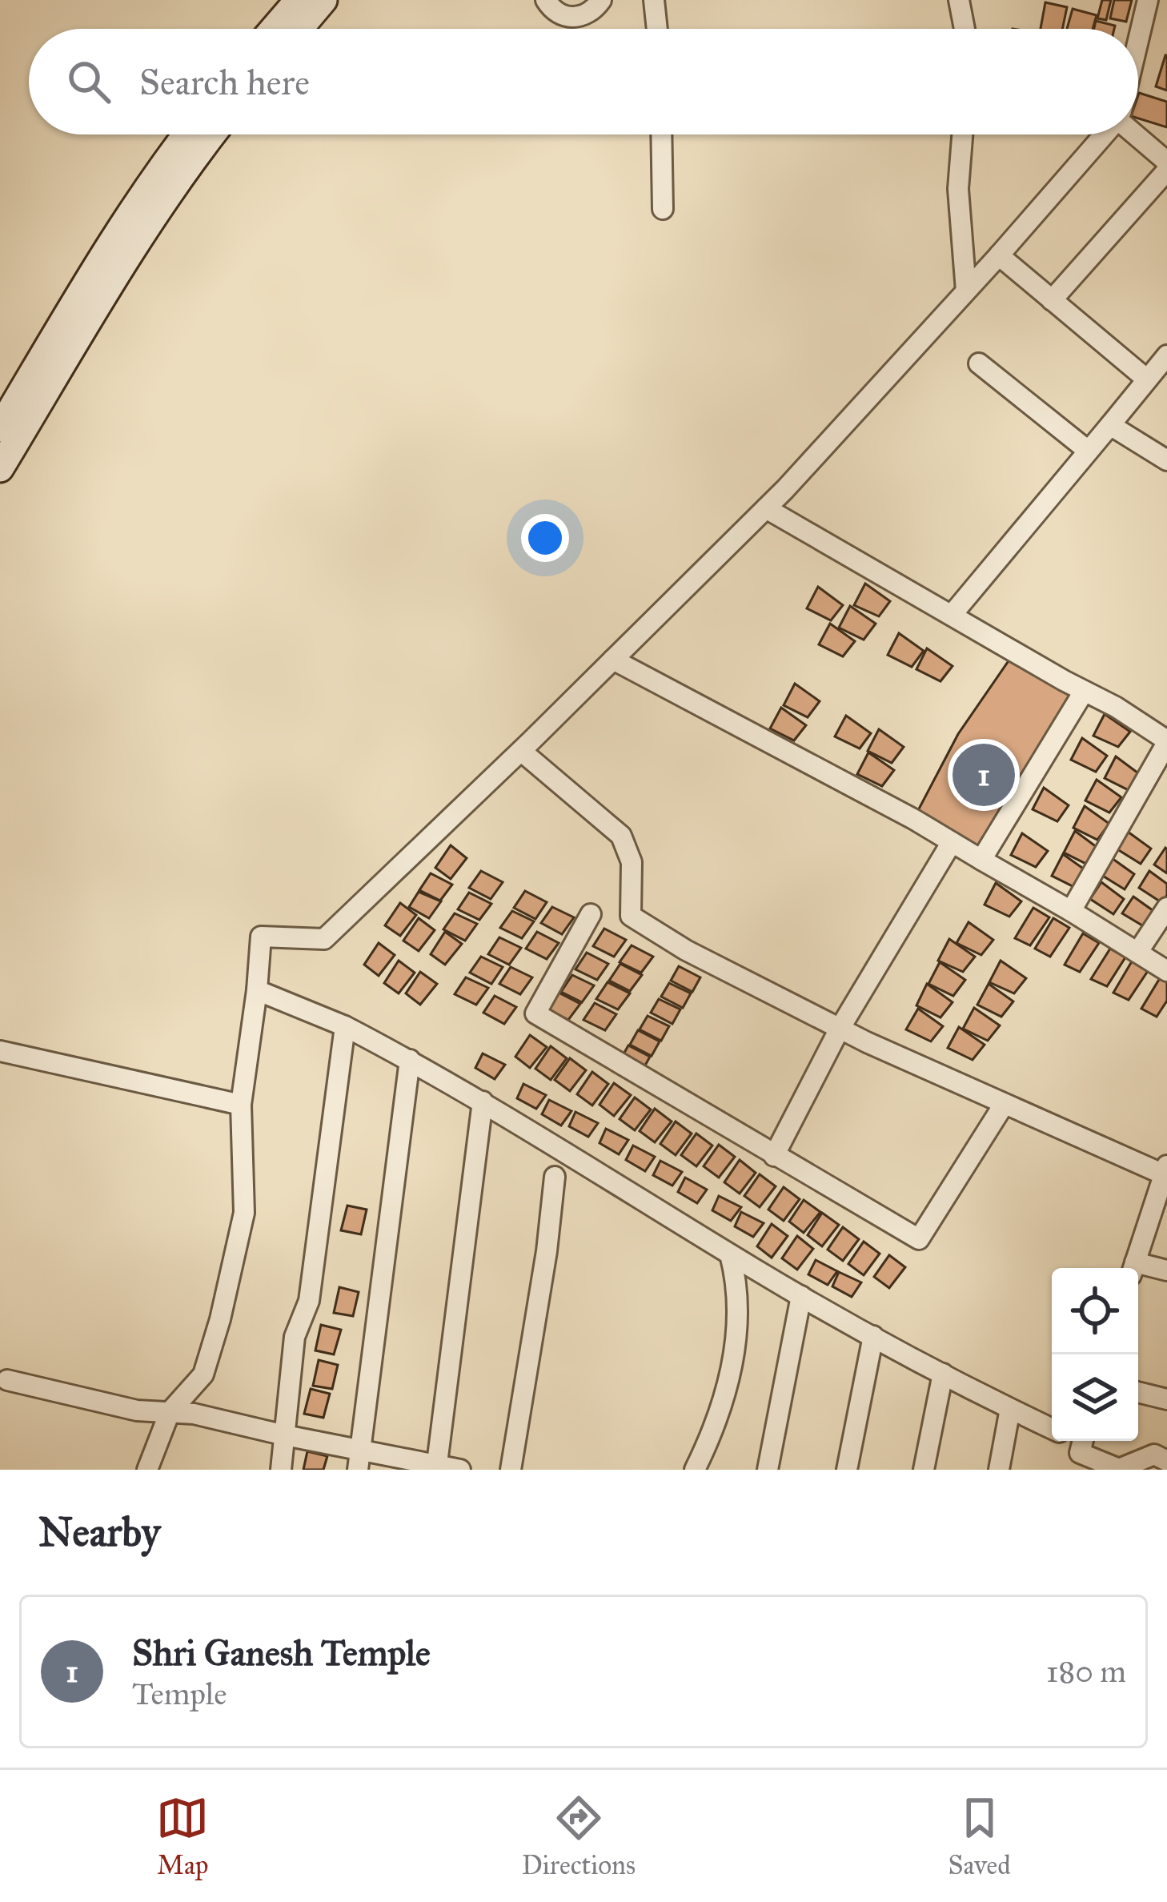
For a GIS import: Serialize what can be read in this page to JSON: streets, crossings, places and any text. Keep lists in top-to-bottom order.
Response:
{
  "page": {
    "search": "Search here",
    "pins": "1",
    "heading": "Nearby",
    "list": [
      {
        "mark": "1",
        "name": "Shri Ganesh Temple",
        "note": "Temple",
        "value": "180 m"
      }
    ],
    "nav": ["Map", "Directions", "Saved"]
  }
}
